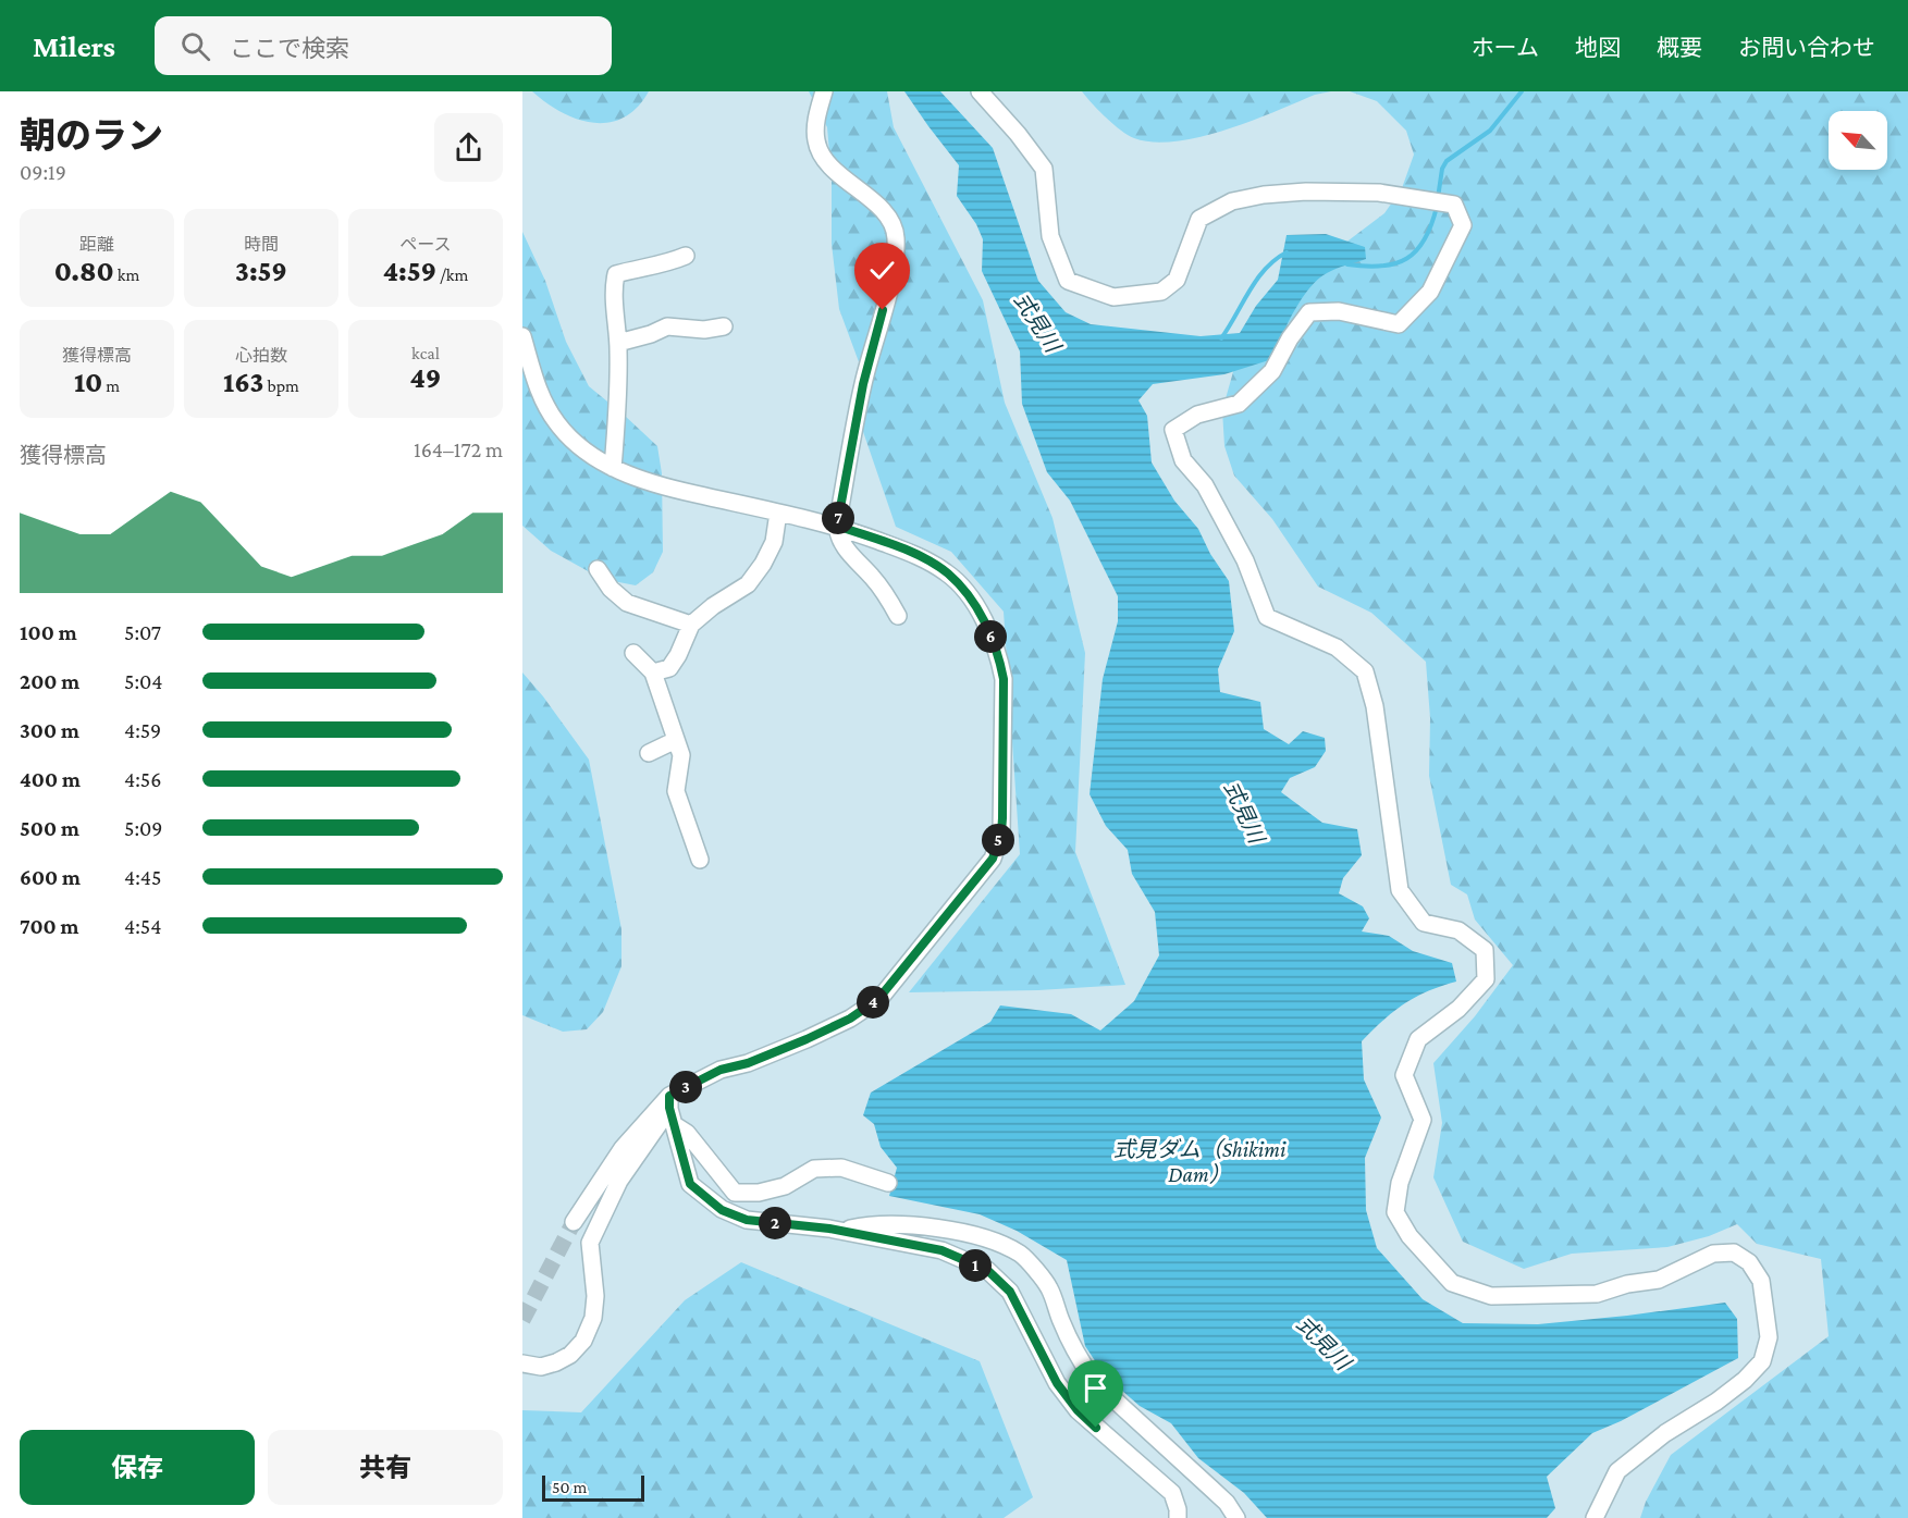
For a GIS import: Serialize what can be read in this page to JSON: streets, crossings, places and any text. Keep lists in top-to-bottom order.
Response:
{
  "water": ["式見川", "式見ダム（Shikimi Dam）"],
  "scale_bar": "50 m",
  "north": "top left",
  "page": {
    "header": "Milers",
    "search": "ここで検索",
    "nav": [
      "ホーム",
      "地図",
      "概要",
      "お問い合わせ"
    ],
    "heading": ["朝のラン", "09:19"],
    "stats": [
      ["距離", "0.80 km"],
      ["時間", "3:59"],
      ["ペース", "4:59 /km"],
      ["獲得標高", "10 m"],
      ["心拍数", "163 bpm"],
      ["kcal", "49"]
    ],
    "chart": ["獲得標高", "164–172 m"],
    "pins": [
      "7",
      "6",
      "5",
      "4",
      "3",
      "2",
      "1"
    ],
    "list": [
      {
        "name": "100 m",
        "note": "5:07"
      },
      {
        "name": "200 m",
        "note": "5:04"
      },
      {
        "name": "300 m",
        "note": "4:59"
      },
      {
        "name": "400 m",
        "note": "4:56"
      },
      {
        "name": "500 m",
        "note": "5:09"
      },
      {
        "name": "600 m",
        "note": "4:45"
      },
      {
        "name": "700 m",
        "note": "4:54"
      }
    ],
    "buttons": ["保存", "共有"],
    "scale": "50 m"
  }
}
